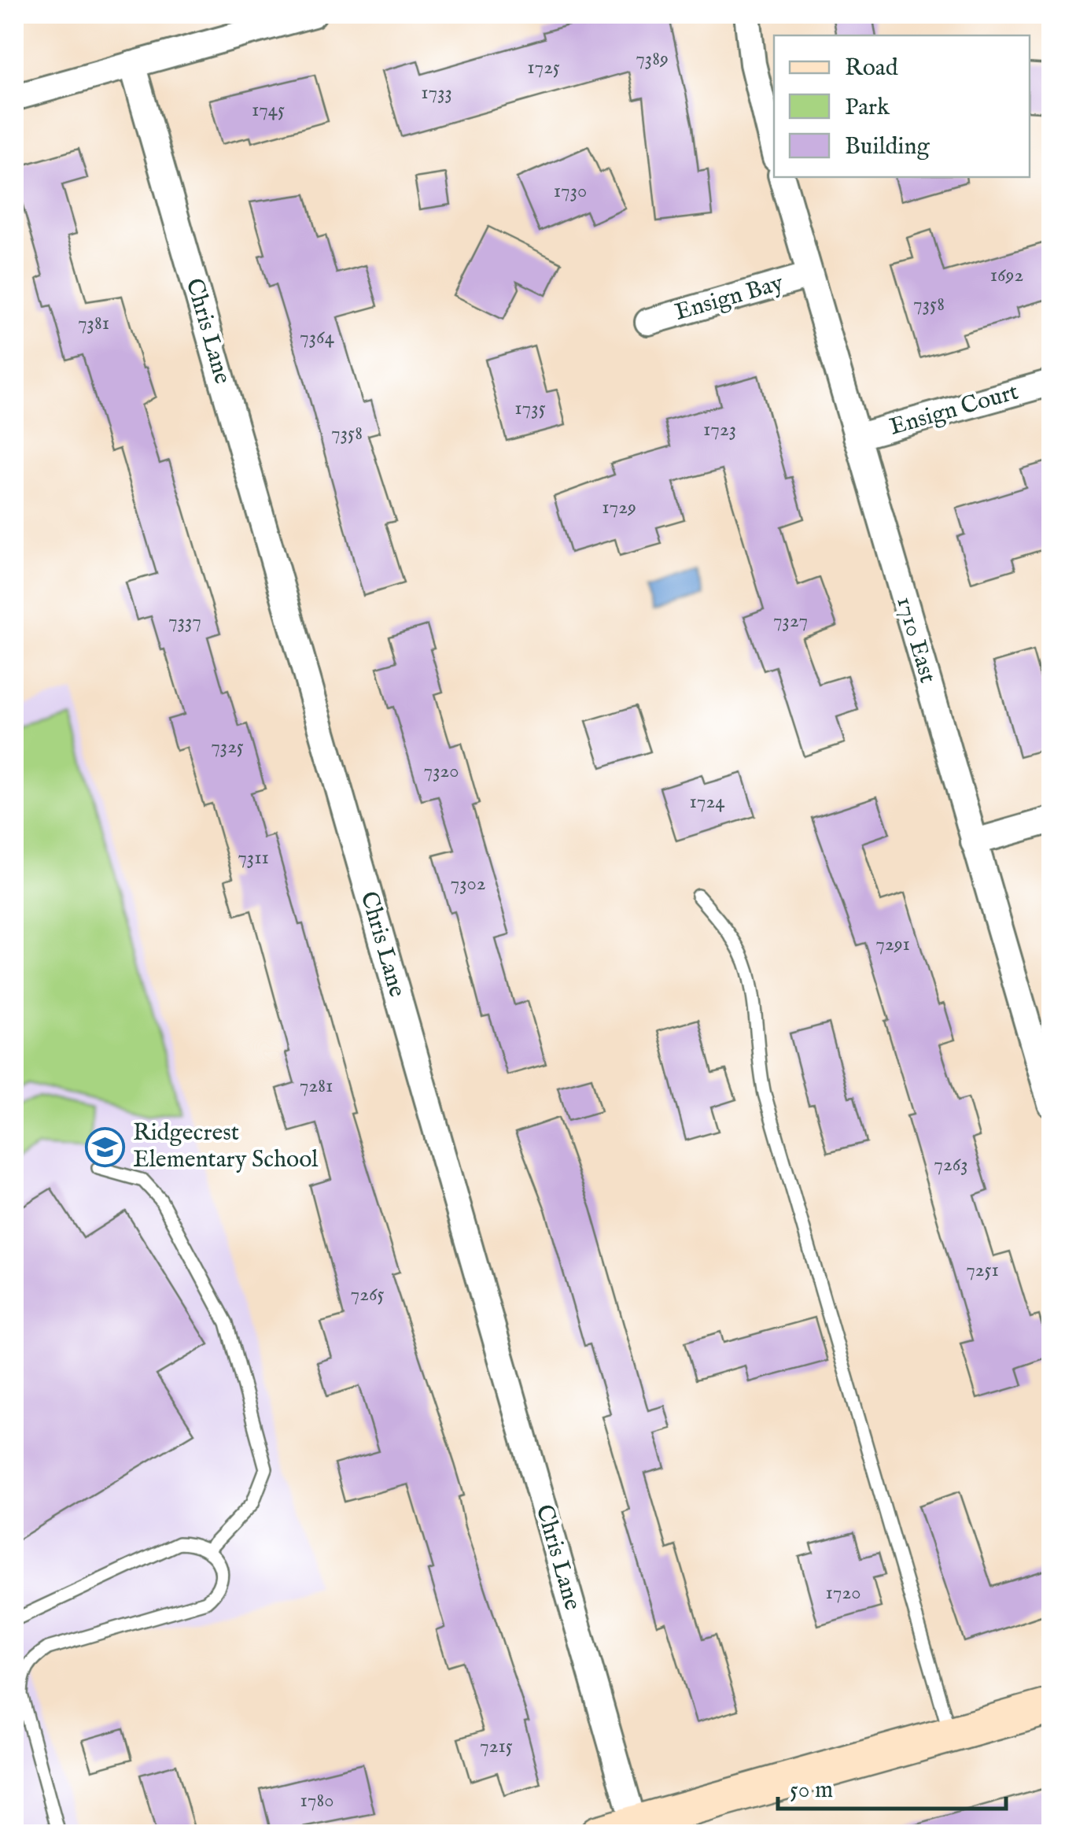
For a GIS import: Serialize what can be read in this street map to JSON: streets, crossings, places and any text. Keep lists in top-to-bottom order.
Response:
{
  "streets": {
    "street": [
      "Ensign Bay",
      "Chris Lane",
      "Ensign Court",
      "1710 East"
    ]
  },
  "crossings": [
    ["Ensign Bay", "1710 East"],
    ["Ensign Court", "1710 East"]
  ],
  "places": {
    "school or university": ["Ridgecrest Elementary School"]
  },
  "house_numbers": [
    "7389",
    "1725",
    "1733",
    "1745",
    "1730",
    "1692",
    "7358",
    "7381",
    "7364",
    "1735",
    "1723",
    "7358",
    "1729",
    "7327",
    "7337",
    "7325",
    "7320",
    "1724",
    "7311",
    "7302",
    "7291",
    "7281",
    "7263",
    "7251",
    "7265",
    "1720",
    "7215",
    "1780"
  ],
  "legend": ["Road", "Park", "Building"],
  "scale_bar": "50 m"
}
